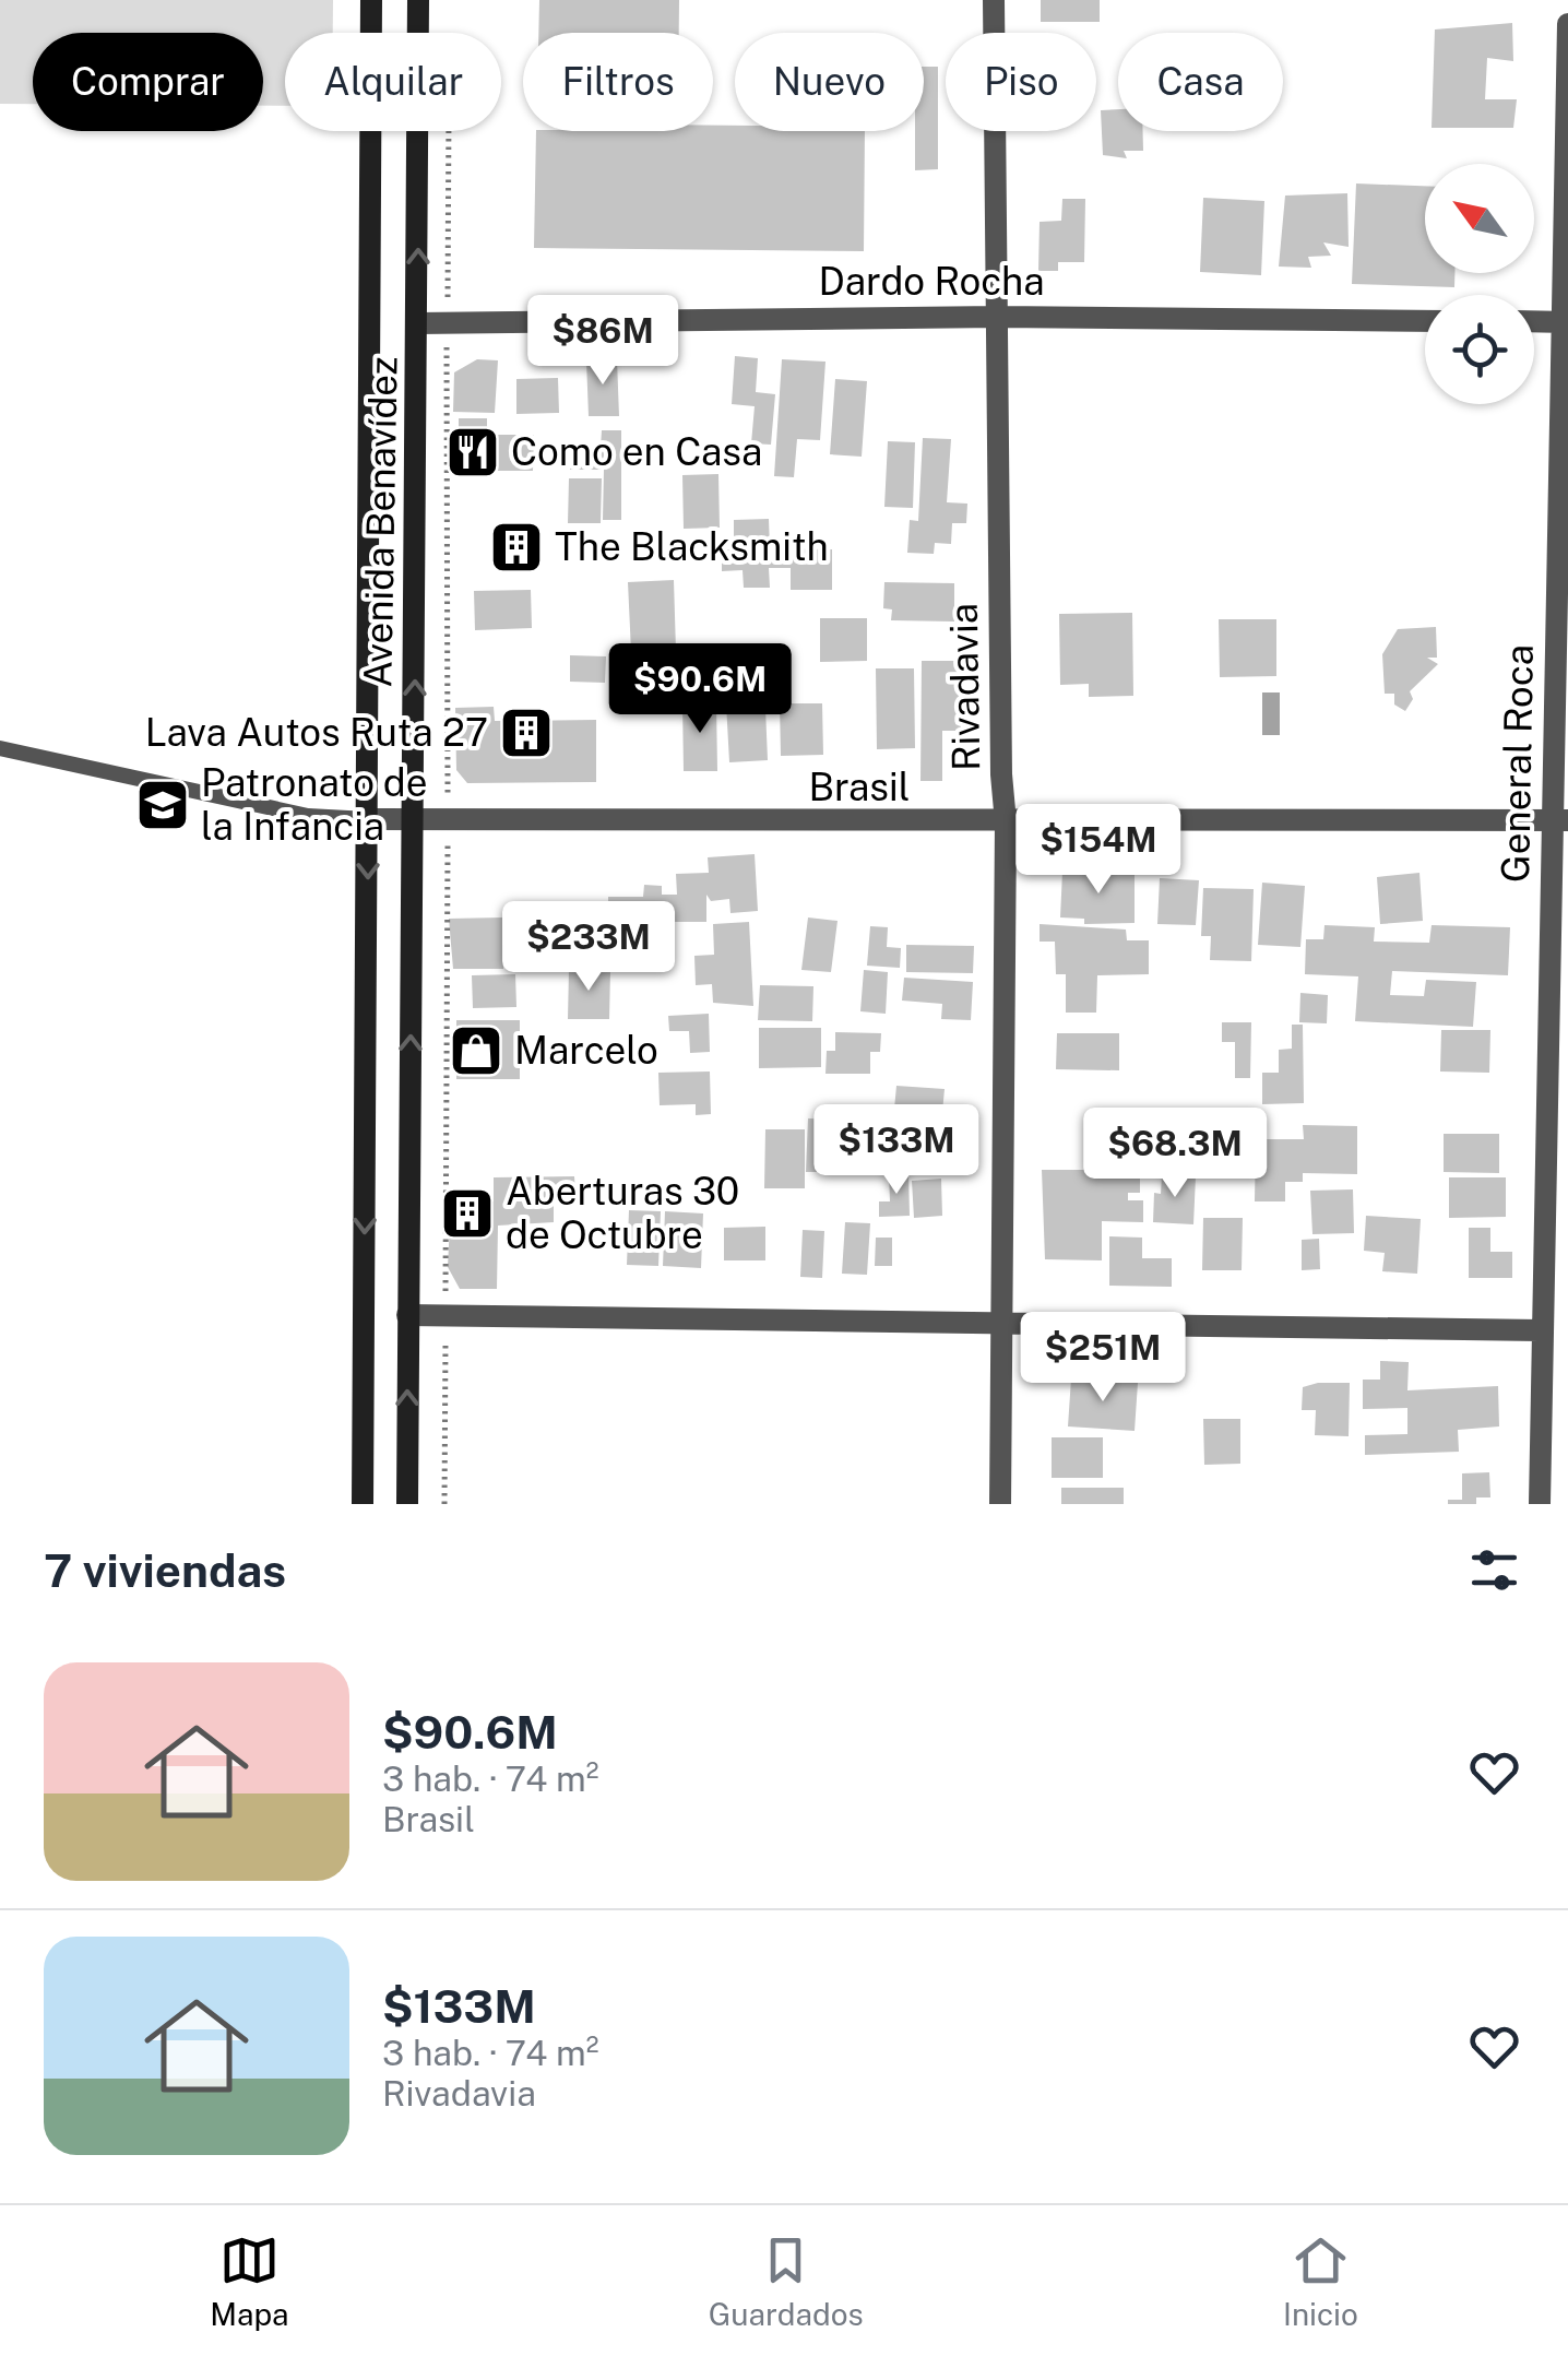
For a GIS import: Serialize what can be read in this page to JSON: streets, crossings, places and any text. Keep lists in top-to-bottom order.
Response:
{
  "streets": {
    "main road": ["Avenida Benavídez"],
    "street": [
      "Dardo Rocha",
      "Rivadavia",
      "General Roca",
      "Brasil"
    ]
  },
  "crossings": [
    ["Dardo Rocha", "Avenida Benavídez"],
    ["Dardo Rocha", "Rivadavia"],
    ["Avenida Benavídez", "Brasil"],
    ["Rivadavia", "Brasil"],
    ["General Roca", "Brasil"]
  ],
  "places": {
    "restaurant": ["Como en Casa"],
    "building": ["The Blacksmith", "Lava Autos Ruta 27", "Aberturas 30 de Octubre"],
    "school or university": ["Patronato de la Infancia"],
    "shop": ["Marcelo"]
  },
  "north": "top left",
  "page": {
    "chip": [
      "Comprar",
      "Alquilar",
      "Filtros",
      "Nuevo",
      "Piso",
      "Casa"
    ],
    "price": [
      "$86M",
      "$90.6M",
      "$154M",
      "$233M",
      "$133M",
      "$68.3M",
      "$251M"
    ],
    "heading": "7 viviendas",
    "list": [
      {
        "name": "$90.6M",
        "note": "3 hab. · 74 m² · Brasil"
      },
      {
        "name": "$133M",
        "note": "3 hab. · 74 m² · Rivadavia"
      }
    ],
    "tabs": ["Mapa", "Guardados", "Inicio"]
  }
}
